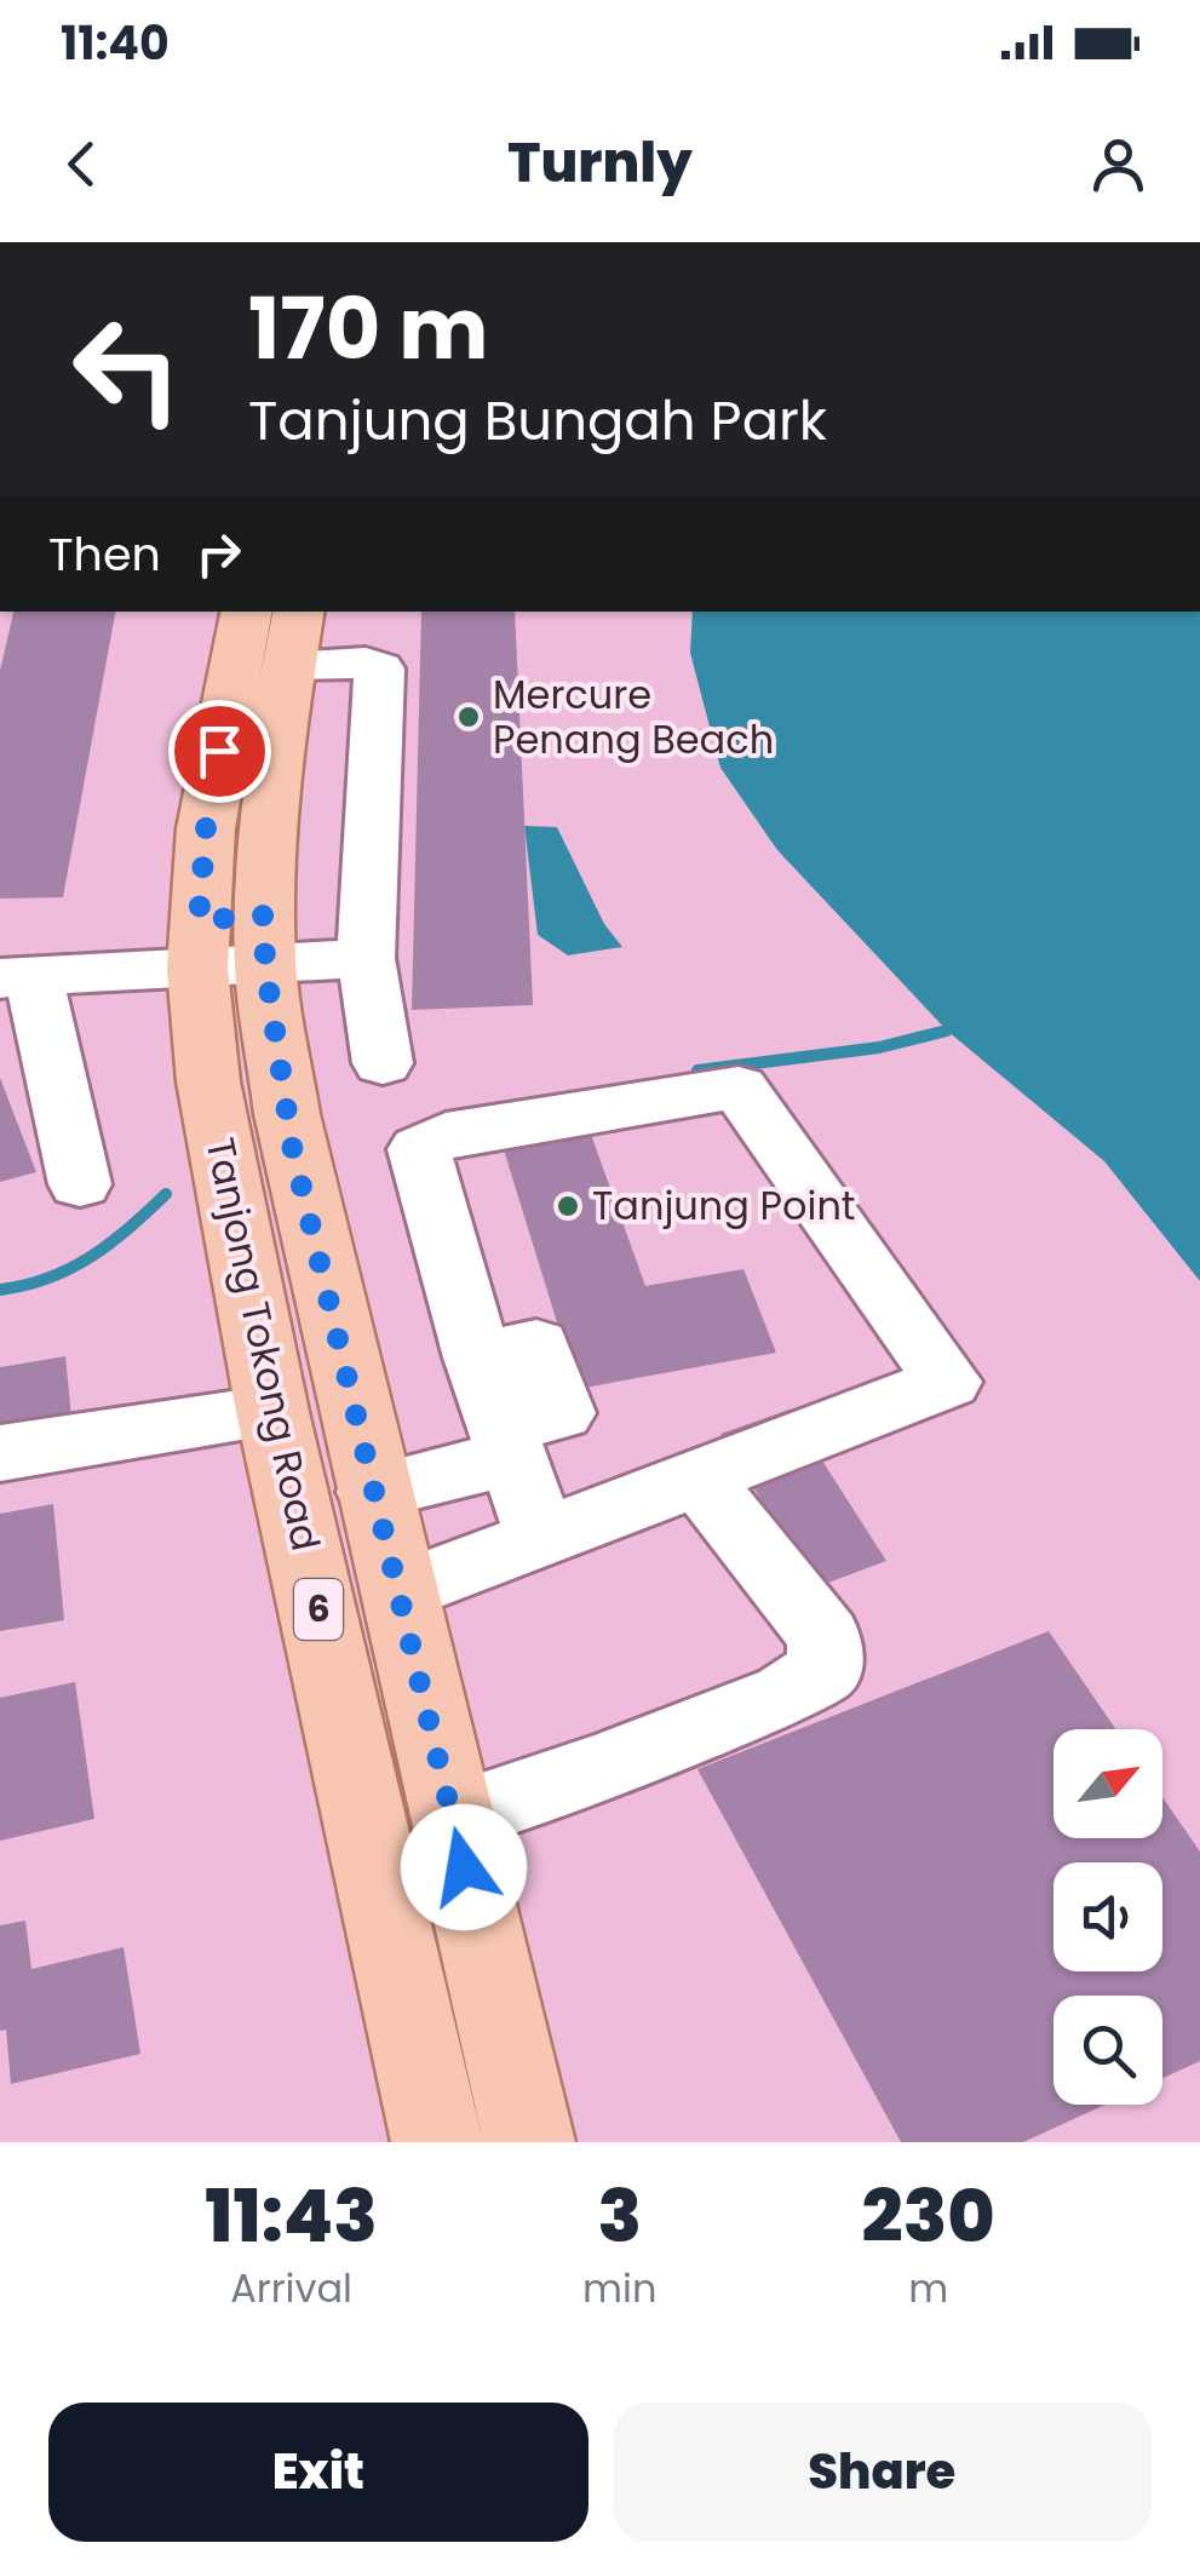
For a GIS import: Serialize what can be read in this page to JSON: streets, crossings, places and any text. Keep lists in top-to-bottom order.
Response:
{
  "streets": {
    "main road": ["Tanjong Tokong Road", "6"]
  },
  "crossings": [
    ["Tanjong Tokong Road", "6"]
  ],
  "places": ["Mercure Penang Beach", "Tanjung Point"],
  "north": "top right",
  "page": {
    "status": "11:40",
    "header": "Turnly",
    "turn": ["170 m", "Tanjung Bungah Park"],
    "then": "Then",
    "eta": [
      "11:43",
      "Arrival",
      "3",
      "min",
      "230",
      "m"
    ],
    "buttons": ["Exit", "Share"]
  }
}
